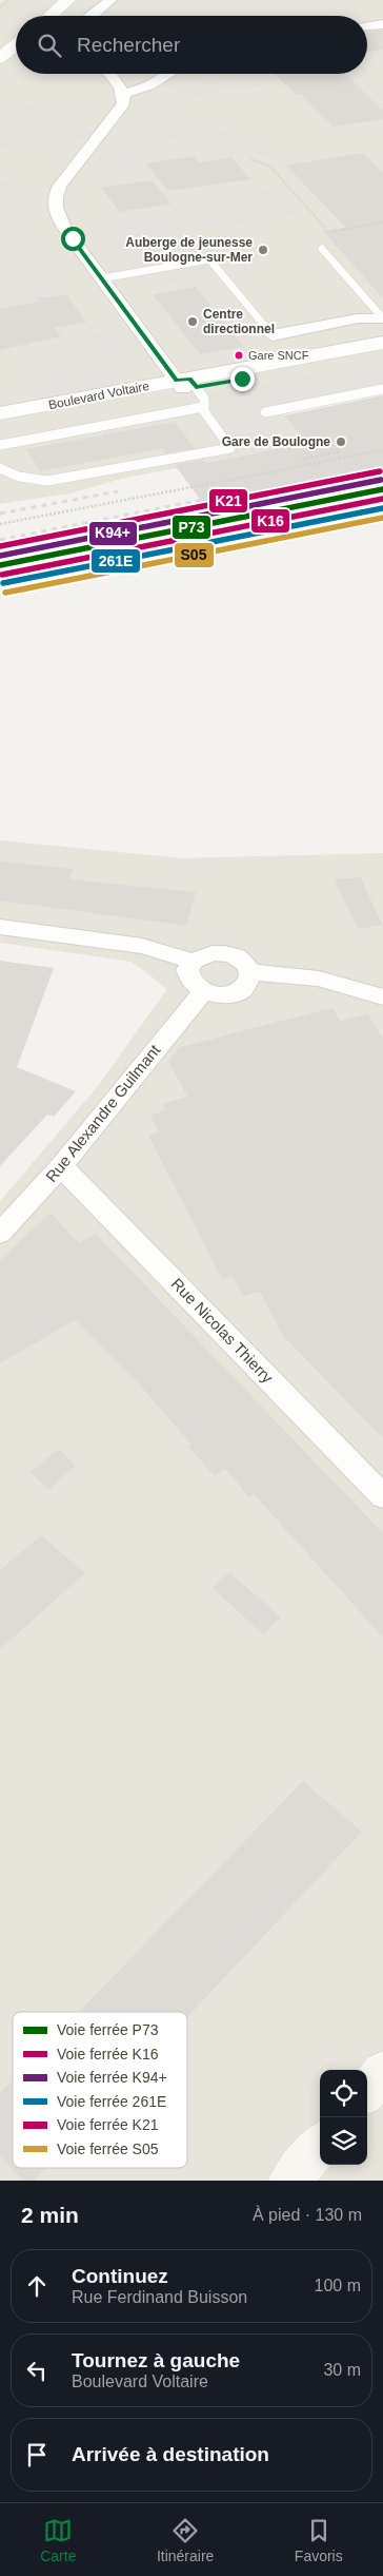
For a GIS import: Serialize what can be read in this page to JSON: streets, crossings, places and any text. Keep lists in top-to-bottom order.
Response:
{
  "streets": {
    "street": ["Boulevard Voltaire", "Rue Alexandre Guilmant", "Rue Nicolas Thierry"]
  },
  "crossings": [
    ["Rue Alexandre Guilmant", "Rue Nicolas Thierry"]
  ],
  "places": [
    "Auberge de jeunesse Boulogne-sur-Mer",
    "Centre directionnel",
    "Gare SNCF",
    "Gare de Boulogne"
  ],
  "lines": [
    "rail line K21",
    "rail line K94+",
    "rail line P73",
    "rail line K16",
    "rail line 261E",
    "rail line S05"
  ],
  "legend": [
    "Voie ferrée P73",
    "Voie ferrée K16",
    "Voie ferrée K94+",
    "Voie ferrée 261E",
    "Voie ferrée K21",
    "Voie ferrée S05"
  ],
  "page": {
    "search": "Rechercher",
    "heading": ["2 min", "À pied · 130 m"],
    "list": [
      ["Continuez", "Rue Ferdinand Buisson", "100 m"],
      ["Tournez à gauche", "Boulevard Voltaire", "30 m"],
      "Arrivée à destination"
    ],
    "nav": ["Carte", "Itinéraire", "Favoris"]
  }
}
